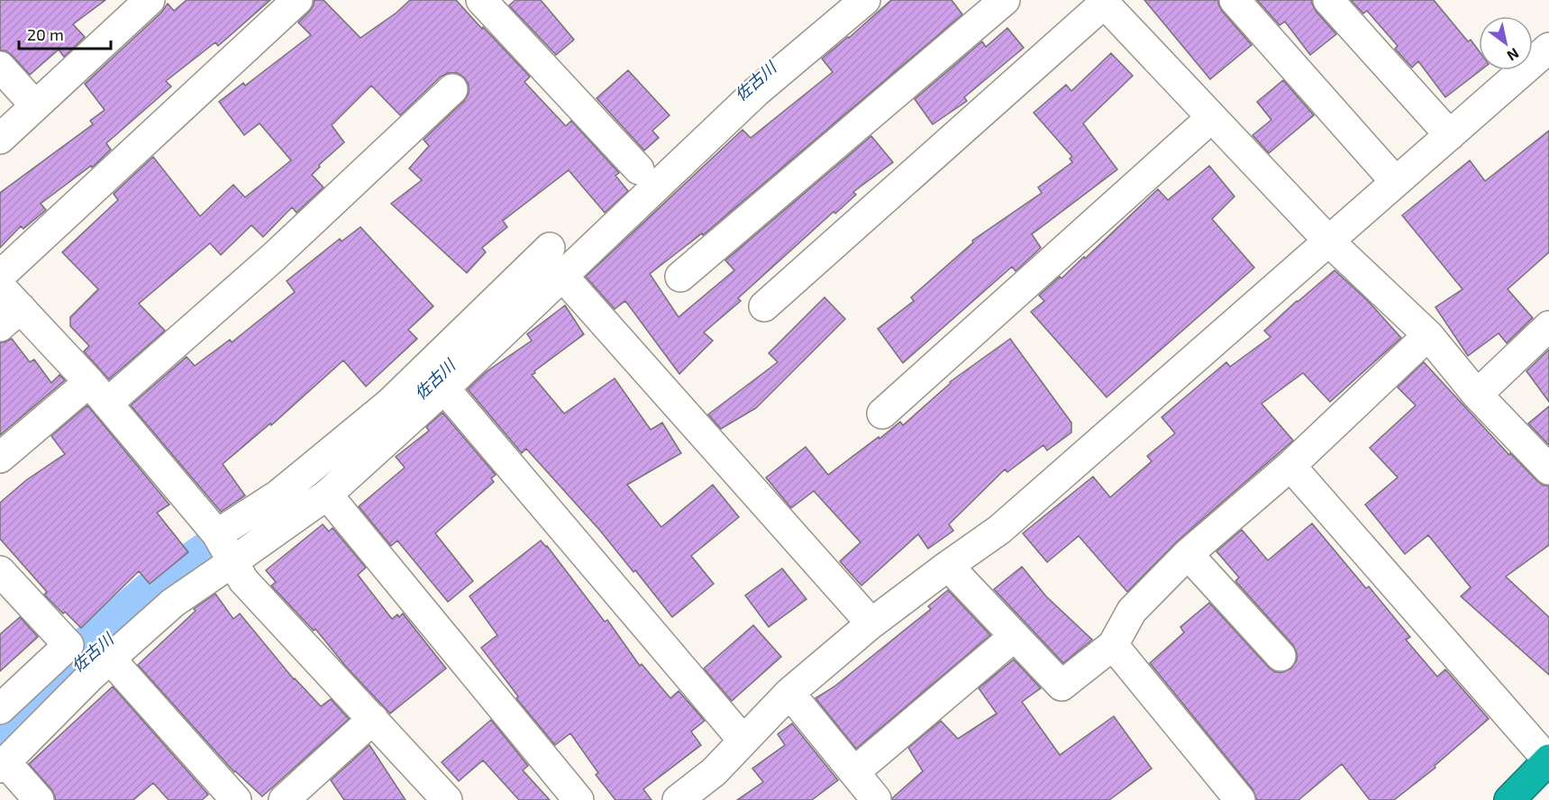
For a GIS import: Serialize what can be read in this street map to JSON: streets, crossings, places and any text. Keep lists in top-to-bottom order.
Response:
{
  "water": ["佐古川"],
  "scale_bar": "20 m",
  "north": "bottom right"
}
